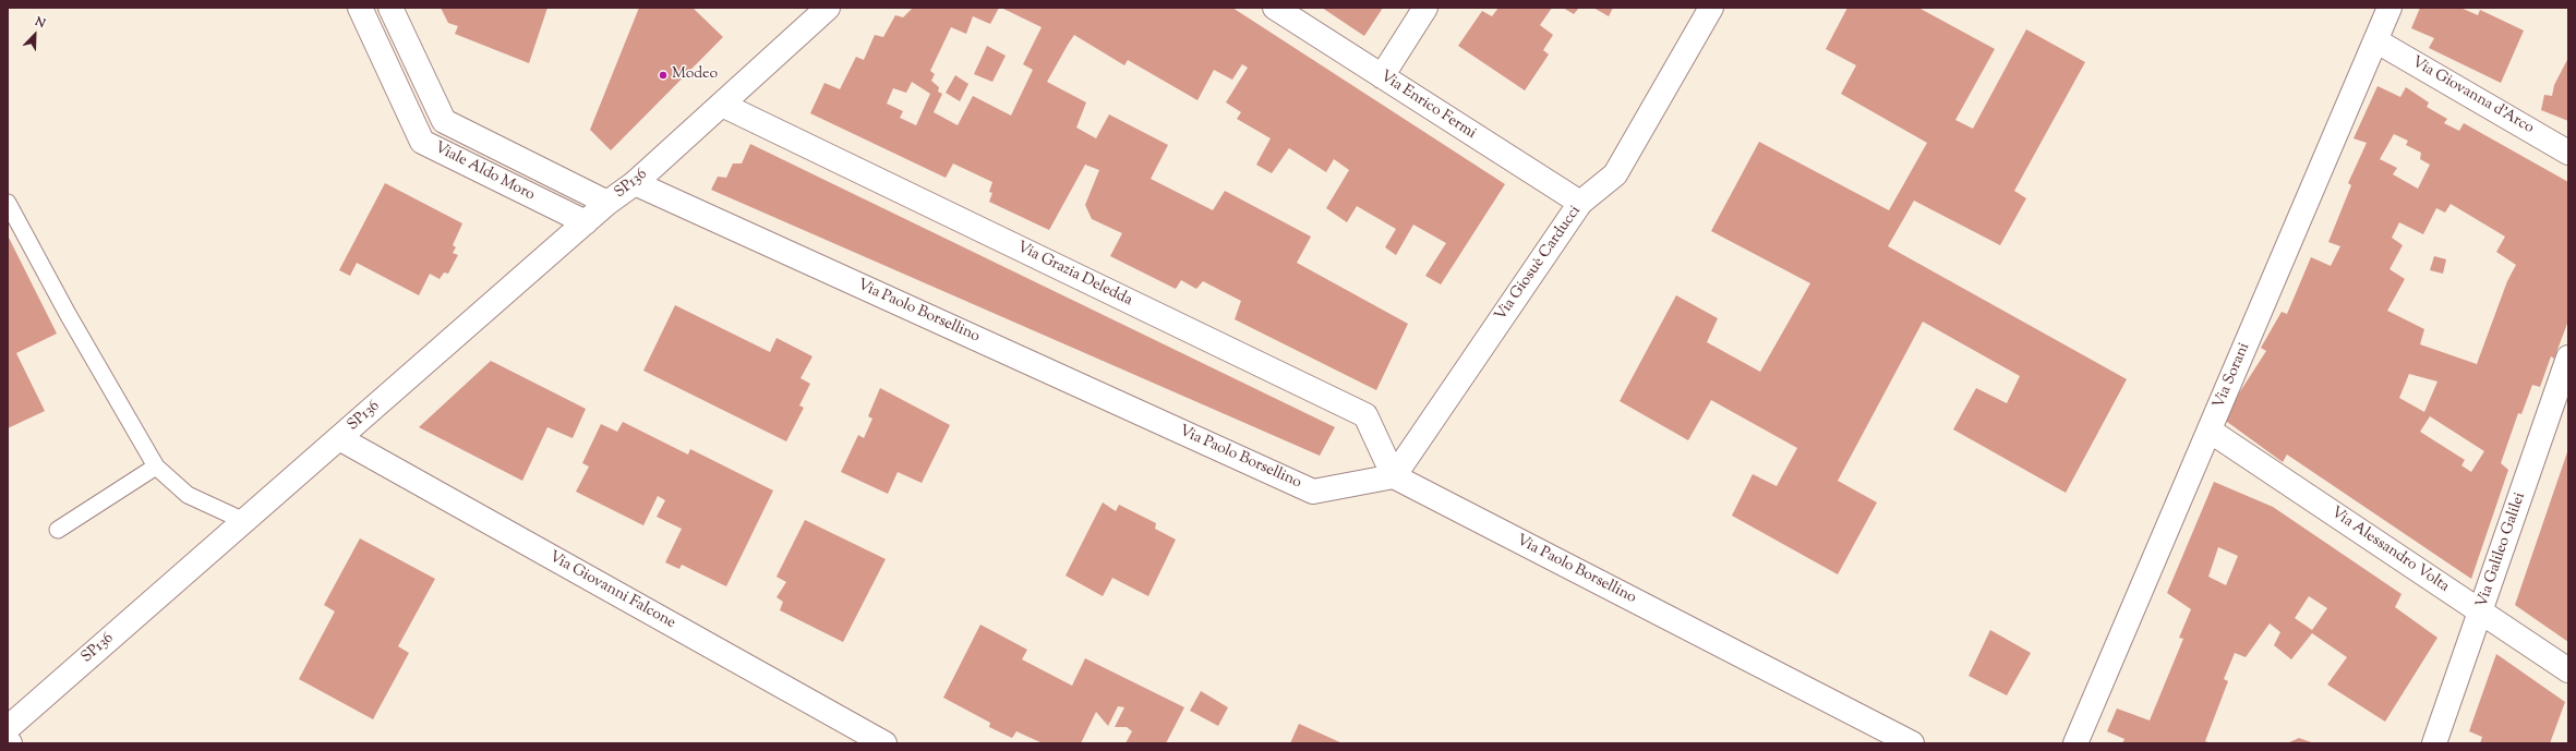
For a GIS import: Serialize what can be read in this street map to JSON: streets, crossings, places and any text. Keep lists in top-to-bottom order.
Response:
{
  "streets": {
    "street": [
      "Via Giovanna d'Arco",
      "Via Enrico Fermi",
      "Viale Aldo Moro",
      "SP136",
      "Via Giosuè Carducci",
      "Via Grazia Deledda",
      "Via Paolo Borsellino",
      "Via Sorani",
      "Via Alessandro Volta",
      "Via Galileo Galilei",
      "Via Giovanni Falcone"
    ]
  },
  "crossings": [
    ["Via Giovanna d'Arco", "Via Sorani"],
    ["Via Enrico Fermi", "Via Giosuè Carducci"],
    ["Viale Aldo Moro", "SP136"],
    ["SP136", "Via Grazia Deledda"],
    ["SP136", "Via Paolo Borsellino"],
    ["SP136", "Via Giovanni Falcone"],
    ["Via Giosuè Carducci", "Via Grazia Deledda"],
    ["Via Giosuè Carducci", "Via Paolo Borsellino"],
    ["Via Grazia Deledda", "Via Paolo Borsellino"],
    ["Via Sorani", "Via Alessandro Volta"],
    ["Via Alessandro Volta", "Via Galileo Galilei"]
  ],
  "places": ["Modeo"],
  "north": "top right"
}
